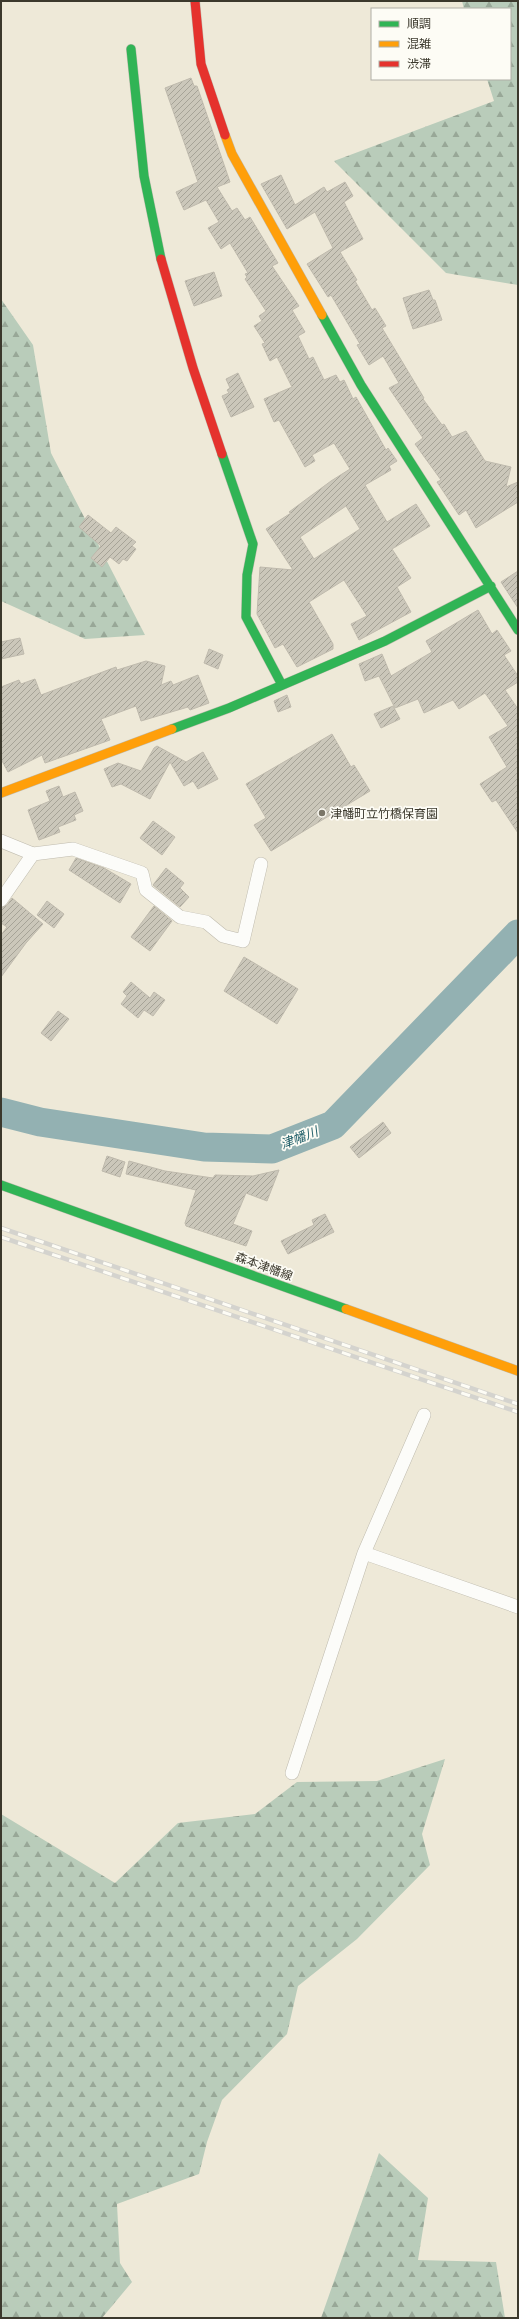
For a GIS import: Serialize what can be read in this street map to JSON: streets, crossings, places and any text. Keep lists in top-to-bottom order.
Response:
{
  "streets": {
    "street": ["森本津幡線"]
  },
  "water": ["津幡川"],
  "places": ["津幡町立竹橋保育園"],
  "legend": ["順調", "混雑", "渋滞"]
}
